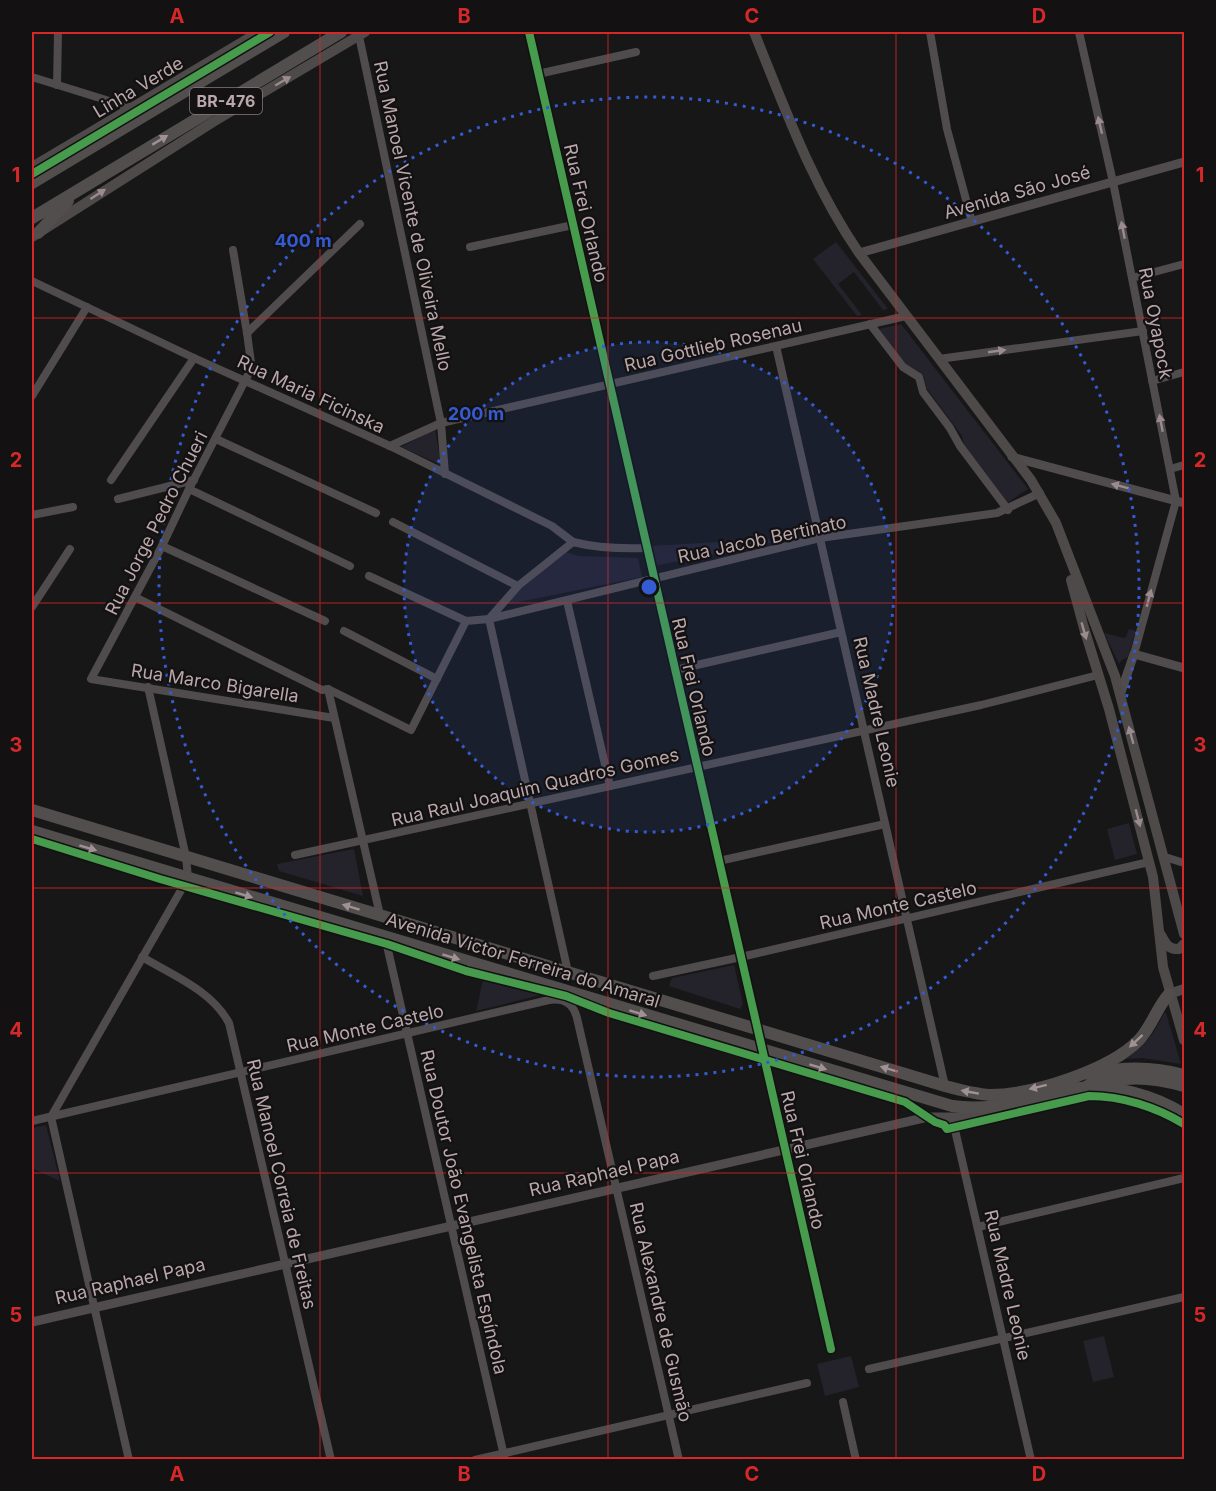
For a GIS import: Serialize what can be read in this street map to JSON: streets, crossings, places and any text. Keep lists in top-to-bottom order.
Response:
{
  "streets": {
    "main road": [
      "Linha Verde",
      "BR-476",
      "Avenida Victor Ferreira do Amaral",
      "Rua Raphael Papa"
    ],
    "street": [
      "Avenida São José",
      "Rua Frei Orlando",
      "Rua Manoel Vicente de Oliveira Mello",
      "Rua Oyapock",
      "Rua Gottlieb Rosenau",
      "Rua Maria Ficinska",
      "Rua Jorge Pedro Chueri",
      "Rua Jacob Bertinato",
      "Rua Marco Bigarella",
      "Rua Madre Leonie",
      "Rua Raul Joaquim Quadros Gomes",
      "Rua Monte Castelo",
      "Rua Manoel Correia de Freitas",
      "Rua Doutor João Evangelista Espíndola",
      "Rua Alexandre de Gusmão"
    ]
  },
  "crossings": [
    ["Avenida São José", "Rua Oyapock"],
    ["Rua Frei Orlando", "Rua Gottlieb Rosenau"],
    ["Rua Frei Orlando", "Rua Jacob Bertinato"],
    ["Rua Frei Orlando", "Rua Raul Joaquim Quadros Gomes"],
    ["Rua Frei Orlando", "Rua Monte Castelo"],
    ["Rua Frei Orlando", "Avenida Victor Ferreira do Amaral"],
    ["Rua Frei Orlando", "Rua Raphael Papa"],
    ["Rua Manoel Vicente de Oliveira Mello", "Rua Gottlieb Rosenau"],
    ["Rua Manoel Vicente de Oliveira Mello", "Rua Maria Ficinska"],
    ["Rua Gottlieb Rosenau", "Rua Maria Ficinska"],
    ["Rua Gottlieb Rosenau", "Rua Madre Leonie"],
    ["Rua Maria Ficinska", "Rua Jorge Pedro Chueri"],
    ["Rua Jorge Pedro Chueri", "Rua Marco Bigarella"],
    ["Rua Jacob Bertinato", "Rua Madre Leonie"],
    ["Rua Madre Leonie", "Rua Raul Joaquim Quadros Gomes"],
    ["Rua Madre Leonie", "Rua Monte Castelo"],
    ["Rua Madre Leonie", "Avenida Victor Ferreira do Amaral"],
    ["Rua Madre Leonie", "Rua Raphael Papa"],
    ["Rua Monte Castelo", "Rua Manoel Correia de Freitas"],
    ["Rua Monte Castelo", "Rua Doutor João Evangelista Espíndola"],
    ["Rua Monte Castelo", "Rua Alexandre de Gusmão"],
    ["Avenida Victor Ferreira do Amaral", "Rua Raphael Papa"],
    ["Avenida Victor Ferreira do Amaral", "Rua Doutor João Evangelista Espíndola"],
    ["Rua Raphael Papa", "Rua Manoel Correia de Freitas"],
    ["Rua Raphael Papa", "Rua Doutor João Evangelista Espíndola"],
    ["Rua Raphael Papa", "Rua Alexandre de Gusmão"]
  ],
  "one_way": ["Rua Oyapock"],
  "grid": {
    "columns": [
      "A",
      "B",
      "C",
      "D"
    ],
    "rows": [
      "1",
      "2",
      "3",
      "4",
      "5"
    ]
  },
  "rings": ["400 m", "200 m"]
}
